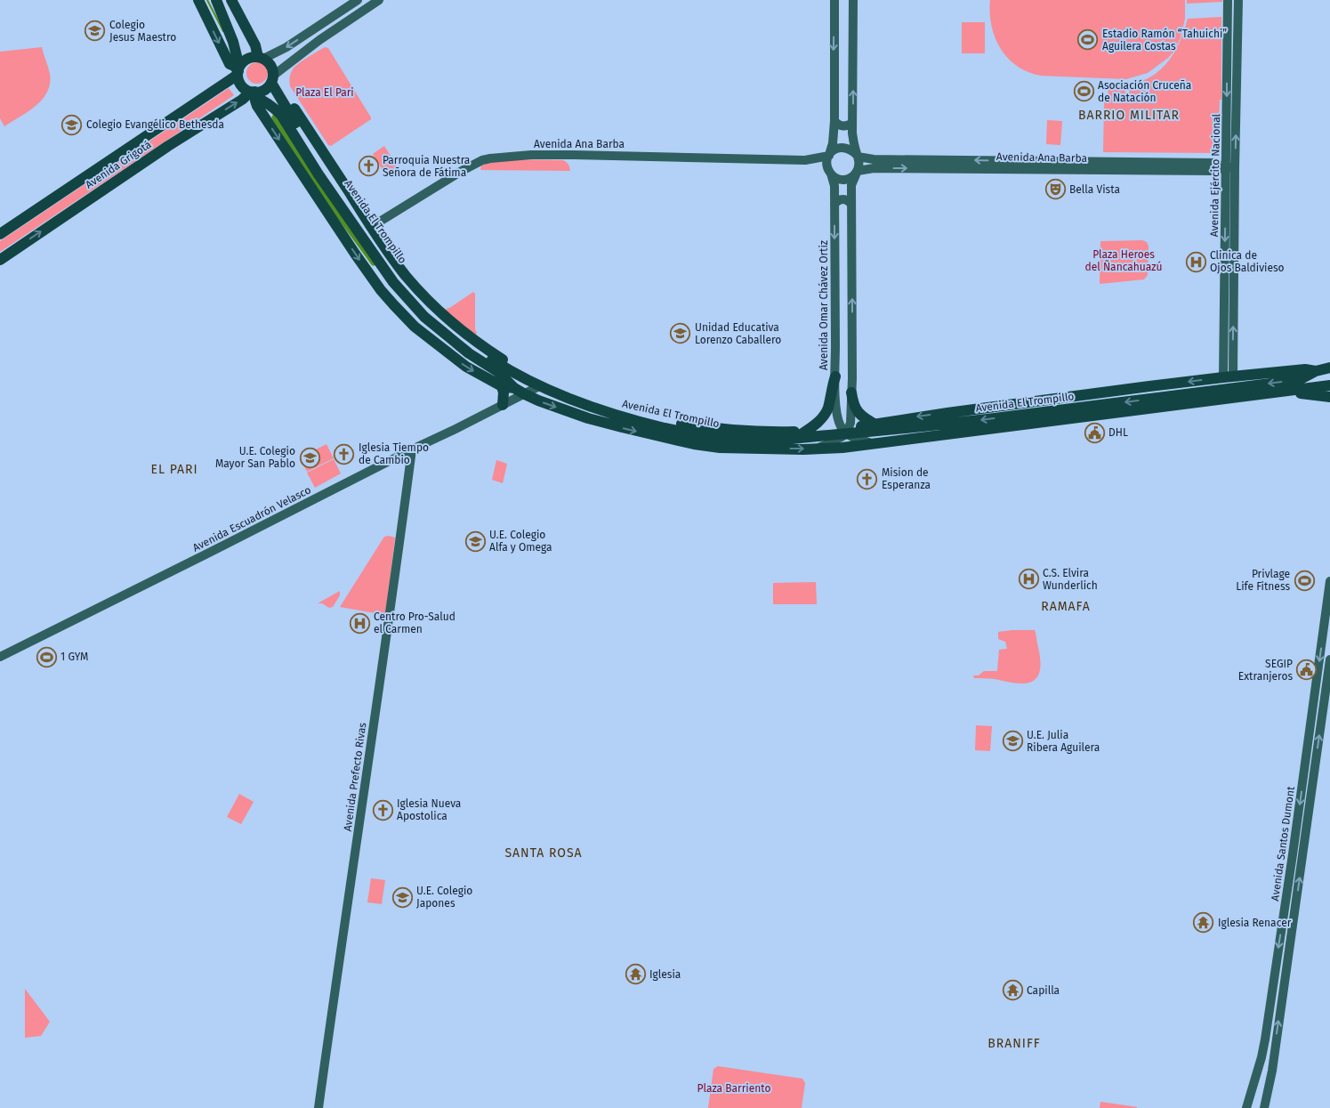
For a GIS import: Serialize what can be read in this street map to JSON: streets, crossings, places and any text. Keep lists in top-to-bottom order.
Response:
{
  "streets": {
    "main road": ["Avenida Grigotá", "Avenida El Trompillo"],
    "street": [
      "Avenida Ana Barba",
      "Avenida Ejército Nacional",
      "Avenida Omar Chávez Ortiz",
      "Avenida Escuadrón Velasco",
      "Avenida Prefecto Rivas",
      "Avenida Santos Dumont"
    ]
  },
  "crossings": [
    ["Avenida Ana Barba", "Avenida Ejército Nacional"],
    ["Avenida Ana Barba", "Avenida El Trompillo"],
    ["Avenida Ana Barba", "Avenida Omar Chávez Ortiz"],
    ["Avenida Grigotá", "Avenida El Trompillo"],
    ["Avenida Ejército Nacional", "Avenida El Trompillo"],
    ["Avenida El Trompillo", "Avenida Omar Chávez Ortiz"],
    ["Avenida El Trompillo", "Avenida Escuadrón Velasco"],
    ["Avenida Escuadrón Velasco", "Avenida Prefecto Rivas"]
  ],
  "districts": [
    "BARRIO MILITAR",
    "EL PARI",
    "RAMAFA",
    "SANTA ROSA",
    "BRANIFF"
  ],
  "parks": ["Plaza El Pari", "Plaza Heroes del Ñancahuazú", "Plaza Barriento"],
  "places": {
    "school or university": [
      "Colegio Jesus Maestro",
      "Colegio Evangélico Bethesda",
      "Unidad Educativa Lorenzo Caballero",
      "U.E. Colegio Mayor San Pablo",
      "U.E. Colegio Alfa y Omega",
      "U.E. Julia Ribera Aguilera",
      "U.E. Colegio Japones"
    ],
    "sports": [
      "Estadio Ramón “Tahuichi” Aguilera Costas",
      "Asociación Cruceña de Natación",
      "Privlage Life Fitness",
      "1 GYM"
    ],
    "church": [
      "Parroquia Nuestra Señora de Fátima",
      "Iglesia Tiempo de Cambio",
      "Mision de Esperanza",
      "Iglesia Nueva Apostolica"
    ],
    "theatre": ["Bella Vista"],
    "hospital": ["Clinica de Ojos Baldivieso", "C.S. Elvira Wunderlich", "Centro Pro-Salud el Carmen"],
    "public building": ["DHL", "SEGIP Extranjeros"],
    "temple": ["Iglesia Renacer", "Iglesia", "Capilla"]
  }
}
